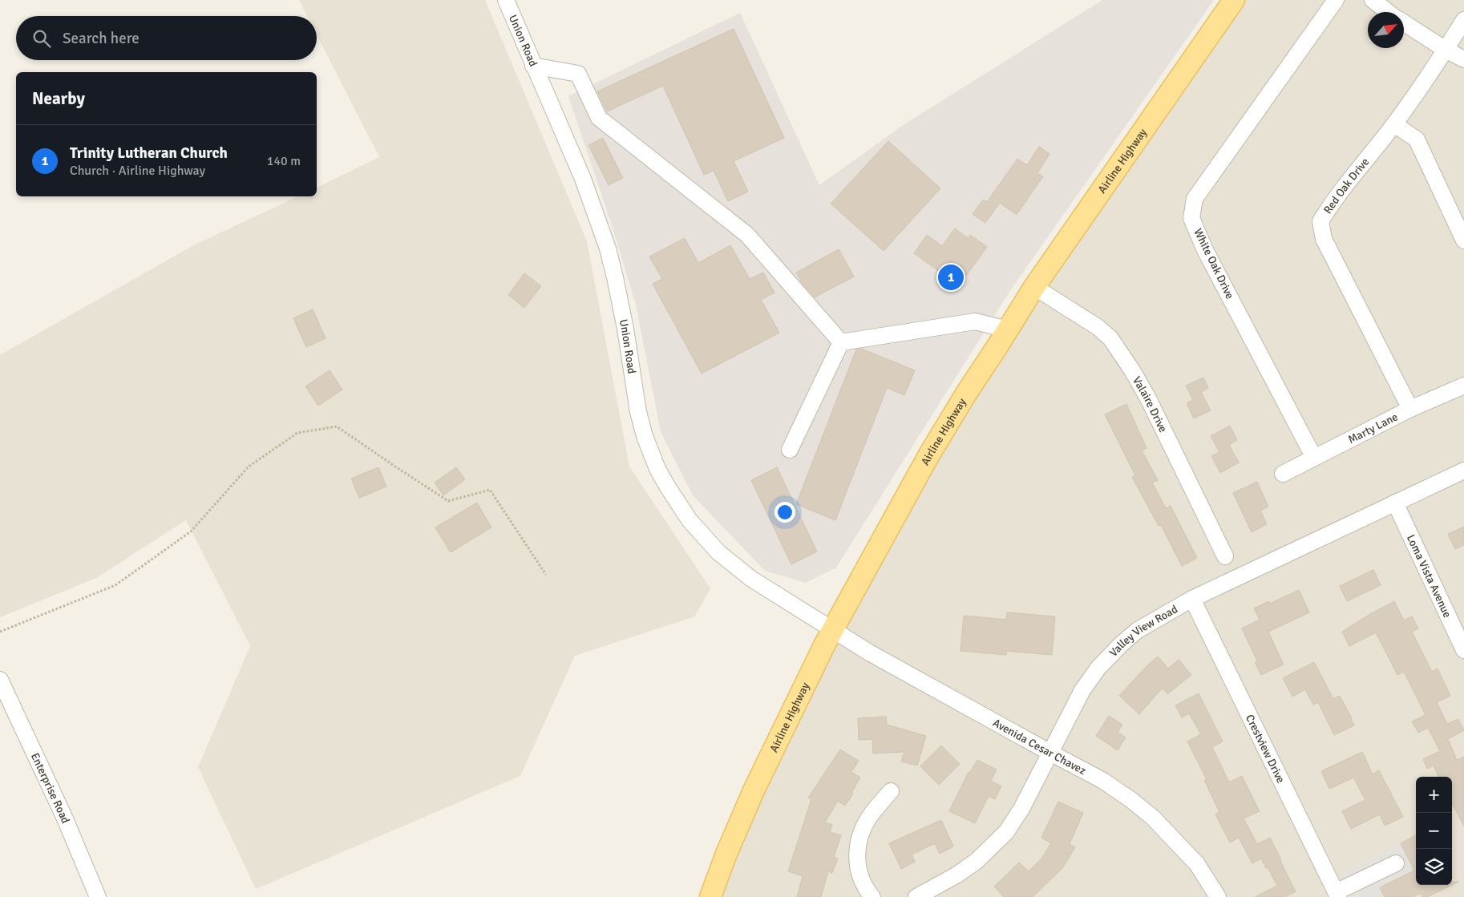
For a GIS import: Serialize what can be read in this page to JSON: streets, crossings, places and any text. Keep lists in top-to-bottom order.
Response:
{
  "streets": {
    "main road": ["Airline Highway"],
    "street": [
      "Union Road",
      "Red Oak Drive",
      "White Oak Drive",
      "Valaire Drive",
      "Marty Lane",
      "Loma Vista Avenue",
      "Valley View Road",
      "Avenida Cesar Chavez",
      "Crestview Drive",
      "Enterprise Road"
    ]
  },
  "crossings": [
    ["Union Road", "Airline Highway"],
    ["Union Road", "Avenida Cesar Chavez"],
    ["Airline Highway", "Valaire Drive"],
    ["Airline Highway", "Avenida Cesar Chavez"],
    ["Red Oak Drive", "Marty Lane"],
    ["White Oak Drive", "Marty Lane"],
    ["Loma Vista Avenue", "Valley View Road"],
    ["Valley View Road", "Avenida Cesar Chavez"],
    ["Valley View Road", "Crestview Drive"]
  ],
  "north": "top right",
  "page": {
    "search": "Search here",
    "heading": "Nearby",
    "list": [
      {
        "mark": "1",
        "name": "Trinity Lutheran Church",
        "note": "Church · Airline Highway",
        "value": "140 m"
      }
    ],
    "pins": "1",
    "map_buttons": ["+", "−"]
  }
}
